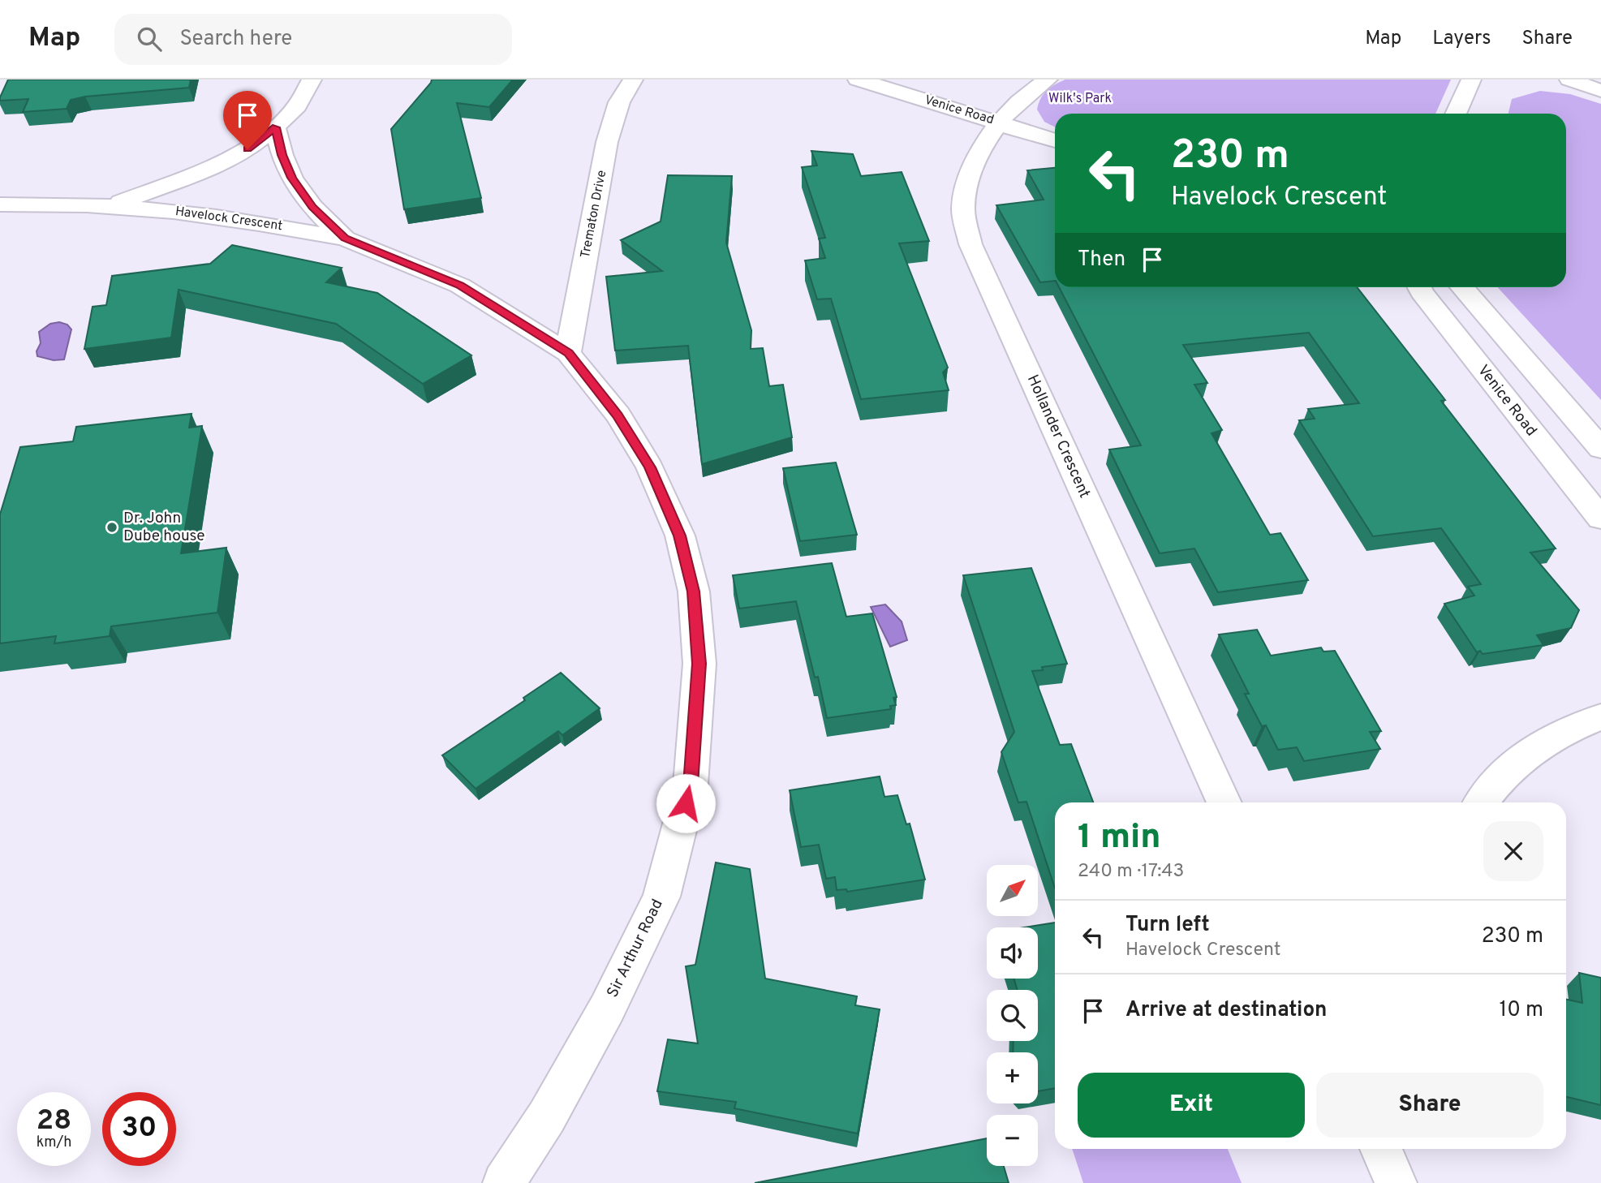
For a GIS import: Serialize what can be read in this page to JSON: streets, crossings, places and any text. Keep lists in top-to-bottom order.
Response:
{
  "streets": {
    "street": [
      "Venice Road",
      "Trematon Drive",
      "Havelock Crescent",
      "Hollander Crescent",
      "Sir Arthur Road"
    ]
  },
  "crossings": [
    ["Venice Road", "Hollander Crescent"],
    ["Trematon Drive", "Sir Arthur Road"],
    ["Havelock Crescent", "Sir Arthur Road"]
  ],
  "parks": ["Wilk's Park"],
  "places": ["Dr. John Dube house"],
  "north": "top right",
  "page": {
    "header": "Map",
    "search": "Search here",
    "nav": ["Map", "Layers", "Share"],
    "turn": ["230 m", "Havelock Crescent"],
    "then": "Then",
    "heading": ["1 min", "240 m · 17:43"],
    "map_buttons": ["+", "−"],
    "list": [
      {
        "name": "Turn left",
        "note": "Havelock Crescent",
        "value": "230 m"
      },
      {
        "name": "Arrive at destination",
        "value": "10 m"
      }
    ],
    "buttons": ["Exit", "Share"],
    "speed": "28 km/h",
    "limit": "30"
  }
}
